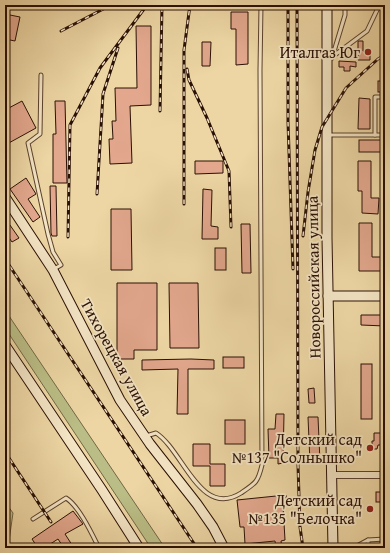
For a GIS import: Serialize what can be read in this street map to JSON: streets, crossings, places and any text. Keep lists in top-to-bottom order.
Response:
{
  "streets": {
    "street": ["Новороссийская улица", "Тихорецкая улица"]
  },
  "places": ["Италгаз Юг", "Детский сад №137 \"Солнышко\"", "Детский сад №135 \"Белочка\""]
}
